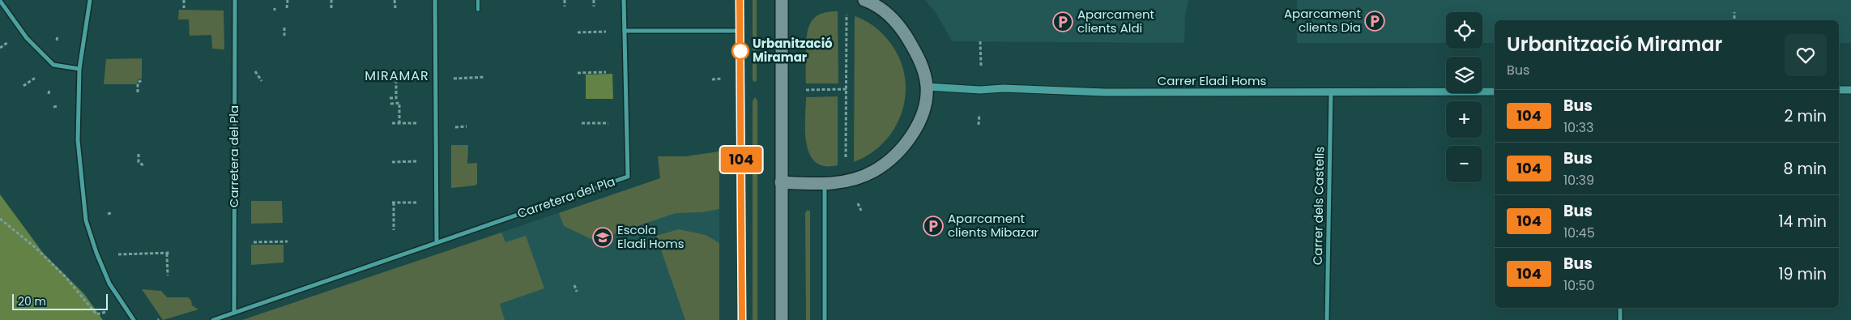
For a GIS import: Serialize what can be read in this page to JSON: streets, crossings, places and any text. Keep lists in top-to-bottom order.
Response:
{
  "streets": {
    "street": ["Carrer Eladi Homs", "Carretera del Pla", "Carrer dels Castells"]
  },
  "crossings": [
    ["Carrer Eladi Homs", "Carrer dels Castells"]
  ],
  "districts": ["MIRAMAR"],
  "places": {
    "parking": ["Aparcament clients Dia", "Aparcament clients Aldi", "Aparcament clients Mibazar"],
    "other": ["Urbanització Miramar"],
    "school or university": ["Escola Eladi Homs"]
  },
  "lines": ["bus line 104"],
  "scale_bar": "20 m",
  "page": {
    "on_map": "104",
    "map_buttons": ["+", "−"],
    "heading": ["Urbanització Miramar", "Bus"],
    "list": [
      {
        "mark": "104",
        "name": "Bus",
        "note": "10:33",
        "value": "2 min"
      },
      {
        "mark": "104",
        "name": "Bus",
        "note": "10:39",
        "value": "8 min"
      },
      {
        "mark": "104",
        "name": "Bus",
        "note": "10:45",
        "value": "14 min"
      },
      {
        "mark": "104",
        "name": "Bus",
        "note": "10:50",
        "value": "19 min"
      }
    ],
    "scale": "20 m"
  }
}
